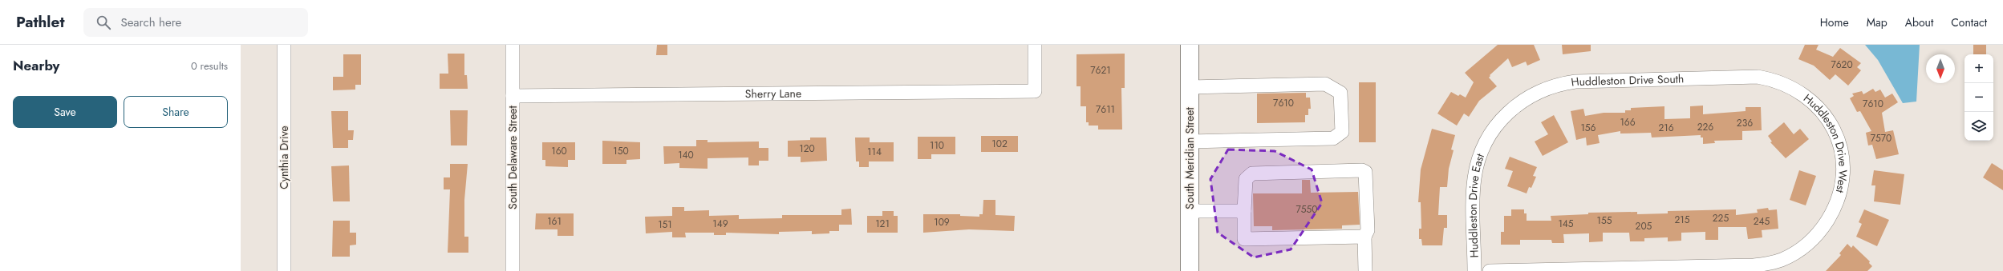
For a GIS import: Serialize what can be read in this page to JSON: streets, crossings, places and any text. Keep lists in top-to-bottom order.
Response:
{
  "streets": {
    "main road": ["South Meridian Street"],
    "street": [
      "Huddleston Drive South",
      "Sherry Lane",
      "Huddleston Drive West",
      "Cynthia Drive",
      "South Delaware Street",
      "Huddleston Drive East"
    ]
  },
  "crossings": [
    ["Huddleston Drive South", "Huddleston Drive West"],
    ["Huddleston Drive South", "Huddleston Drive East"],
    ["Sherry Lane", "South Delaware Street"]
  ],
  "house_numbers": [
    "7620",
    "7621",
    "7610",
    "7610",
    "7611",
    "166",
    "236",
    "226",
    "156",
    "216",
    "7570",
    "102",
    "110",
    "120",
    "160",
    "150",
    "114",
    "140",
    "7550",
    "225",
    "215",
    "155",
    "161",
    "245",
    "109",
    "149",
    "121",
    "145",
    "151",
    "205"
  ],
  "north": "bottom",
  "page": {
    "header": "Pathlet",
    "search": "Search here",
    "nav": [
      "Home",
      "Map",
      "About",
      "Contact"
    ],
    "heading": ["Nearby", "0 results"],
    "map_buttons": ["+", "−"],
    "buttons": ["Save", "Share"]
  }
}
